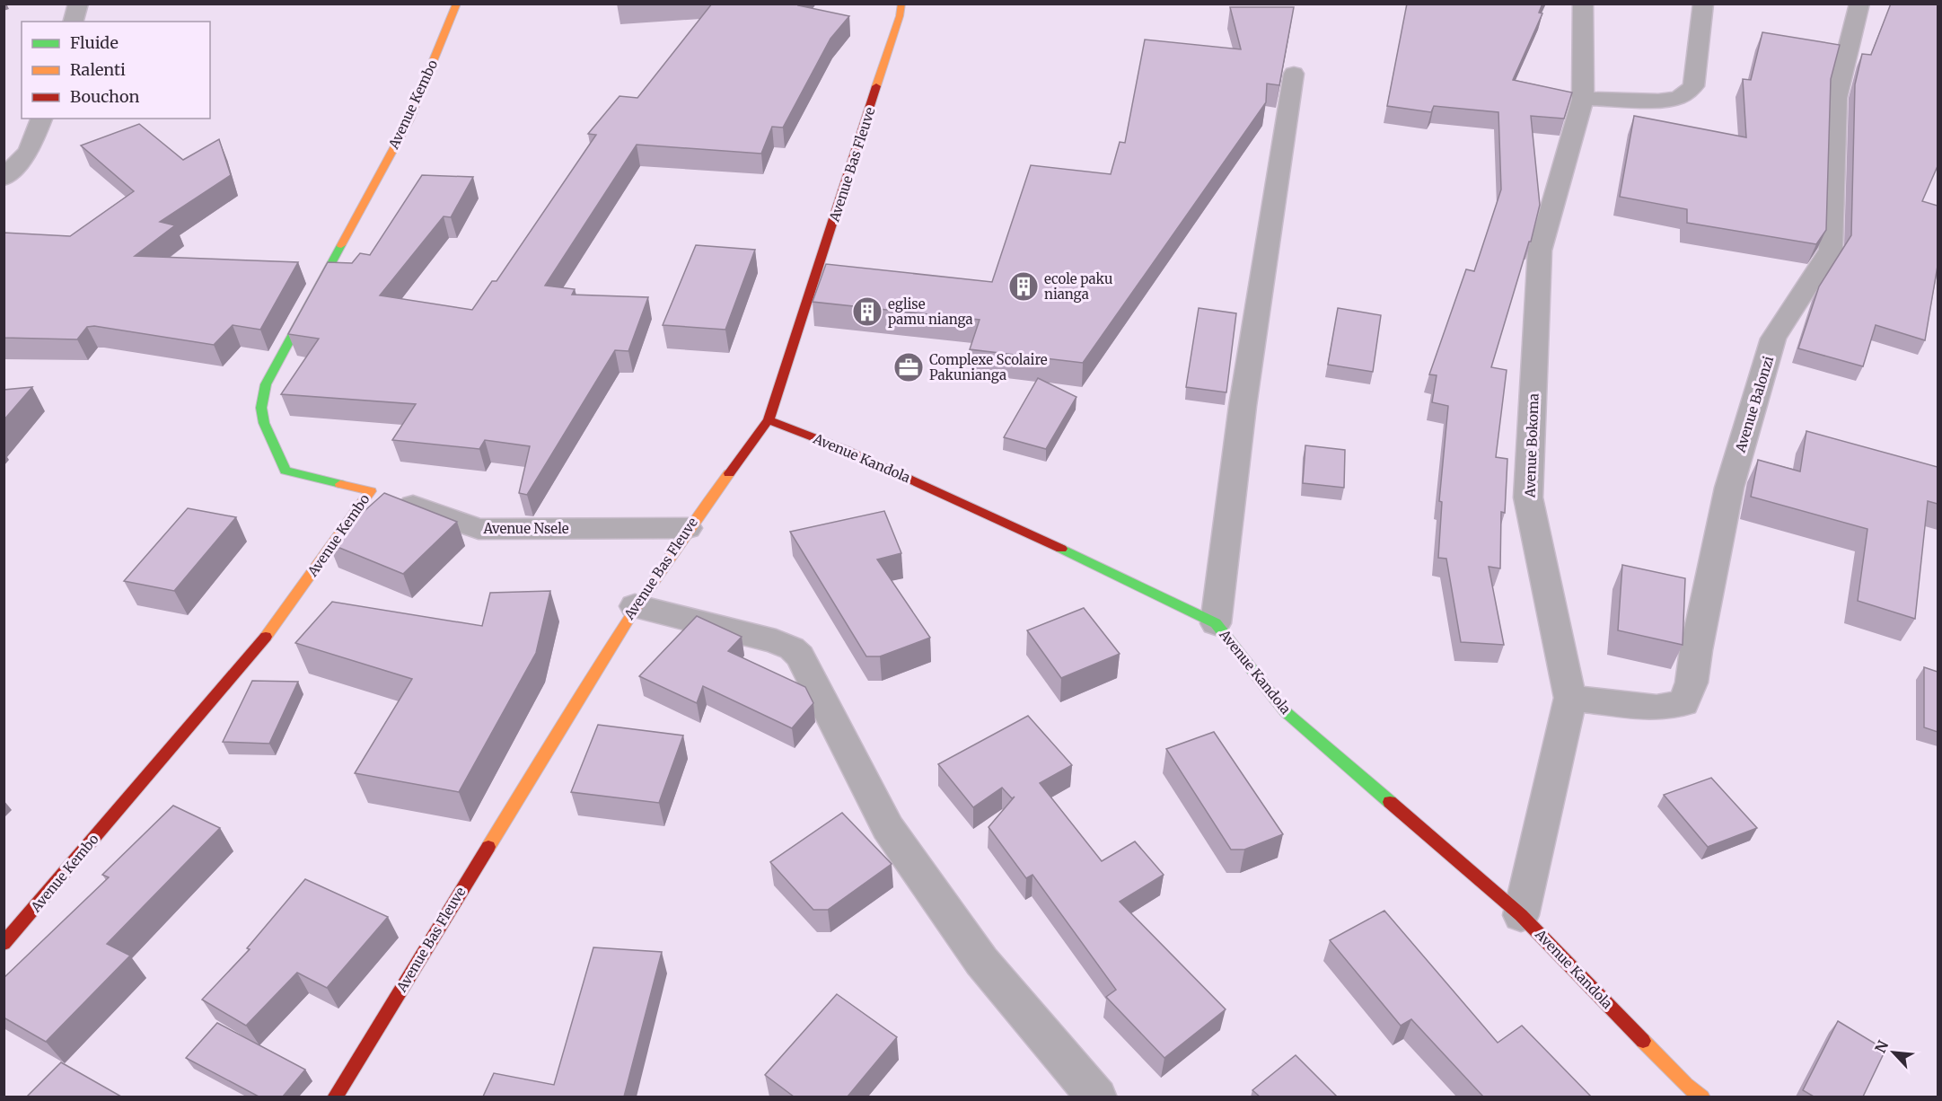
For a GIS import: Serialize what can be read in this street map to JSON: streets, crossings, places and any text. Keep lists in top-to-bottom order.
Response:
{
  "streets": {
    "street": [
      "Avenue Kembo",
      "Avenue Bas Fleuve",
      "Avenue Balonzi",
      "Avenue Bokoma",
      "Avenue Kandola",
      "Avenue Nsele"
    ]
  },
  "crossings": [
    ["Avenue Kembo", "Avenue Nsele"],
    ["Avenue Bas Fleuve", "Avenue Kandola"],
    ["Avenue Bas Fleuve", "Avenue Nsele"],
    ["Avenue Balonzi", "Avenue Bokoma"],
    ["Avenue Bokoma", "Avenue Kandola"]
  ],
  "places": {
    "building": ["ecole paku nianga", "eglise pamu nianga"],
    "office": ["Complexe Scolaire Pakunianga"]
  },
  "legend": ["Fluide", "Ralenti", "Bouchon"],
  "north": "top left"
}
